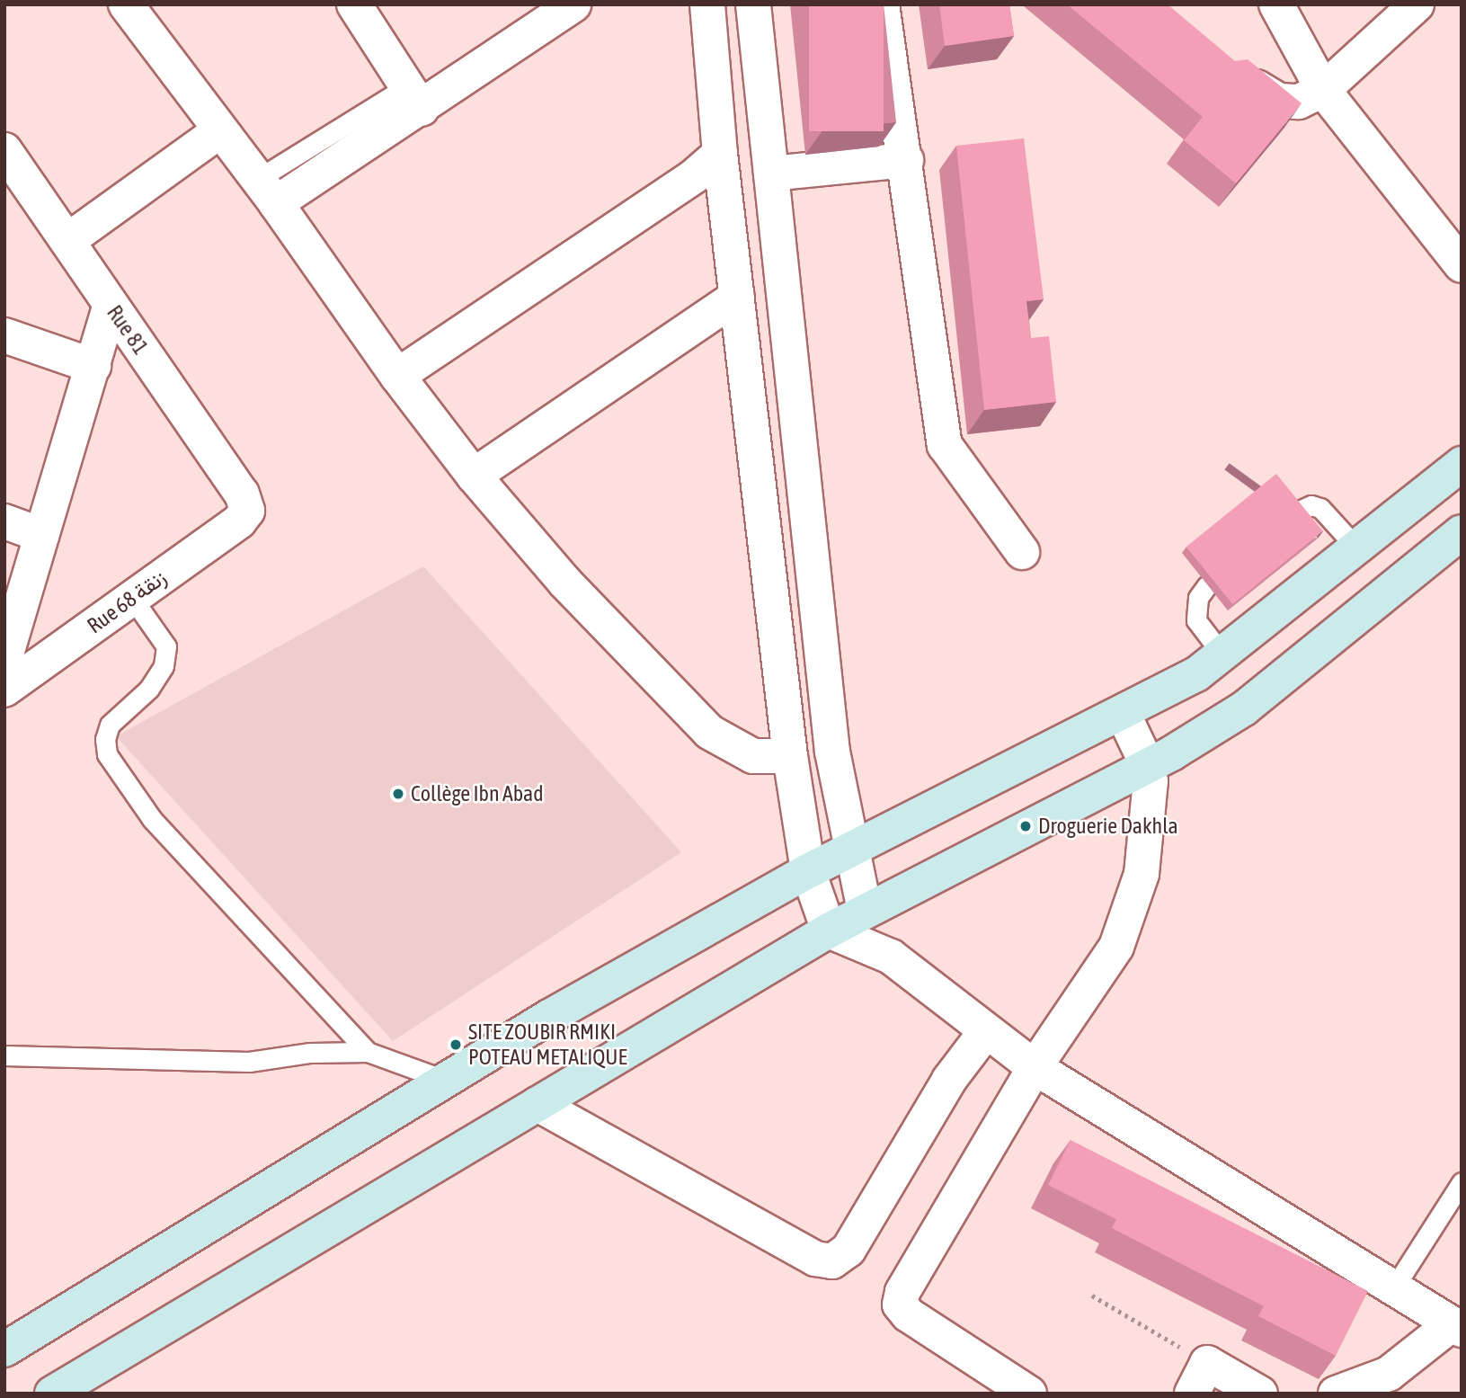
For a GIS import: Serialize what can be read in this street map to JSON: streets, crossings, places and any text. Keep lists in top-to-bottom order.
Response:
{
  "streets": {
    "street": ["Rue 81", "Rue 68 زنقة"]
  },
  "crossings": [
    ["Rue 81", "Rue 68 زنقة"]
  ],
  "places": ["Collège Ibn Abad", "Droguerie Dakhla", "SITE ZOUBIR RMIKI POTEAU METALIQUE"]
}
